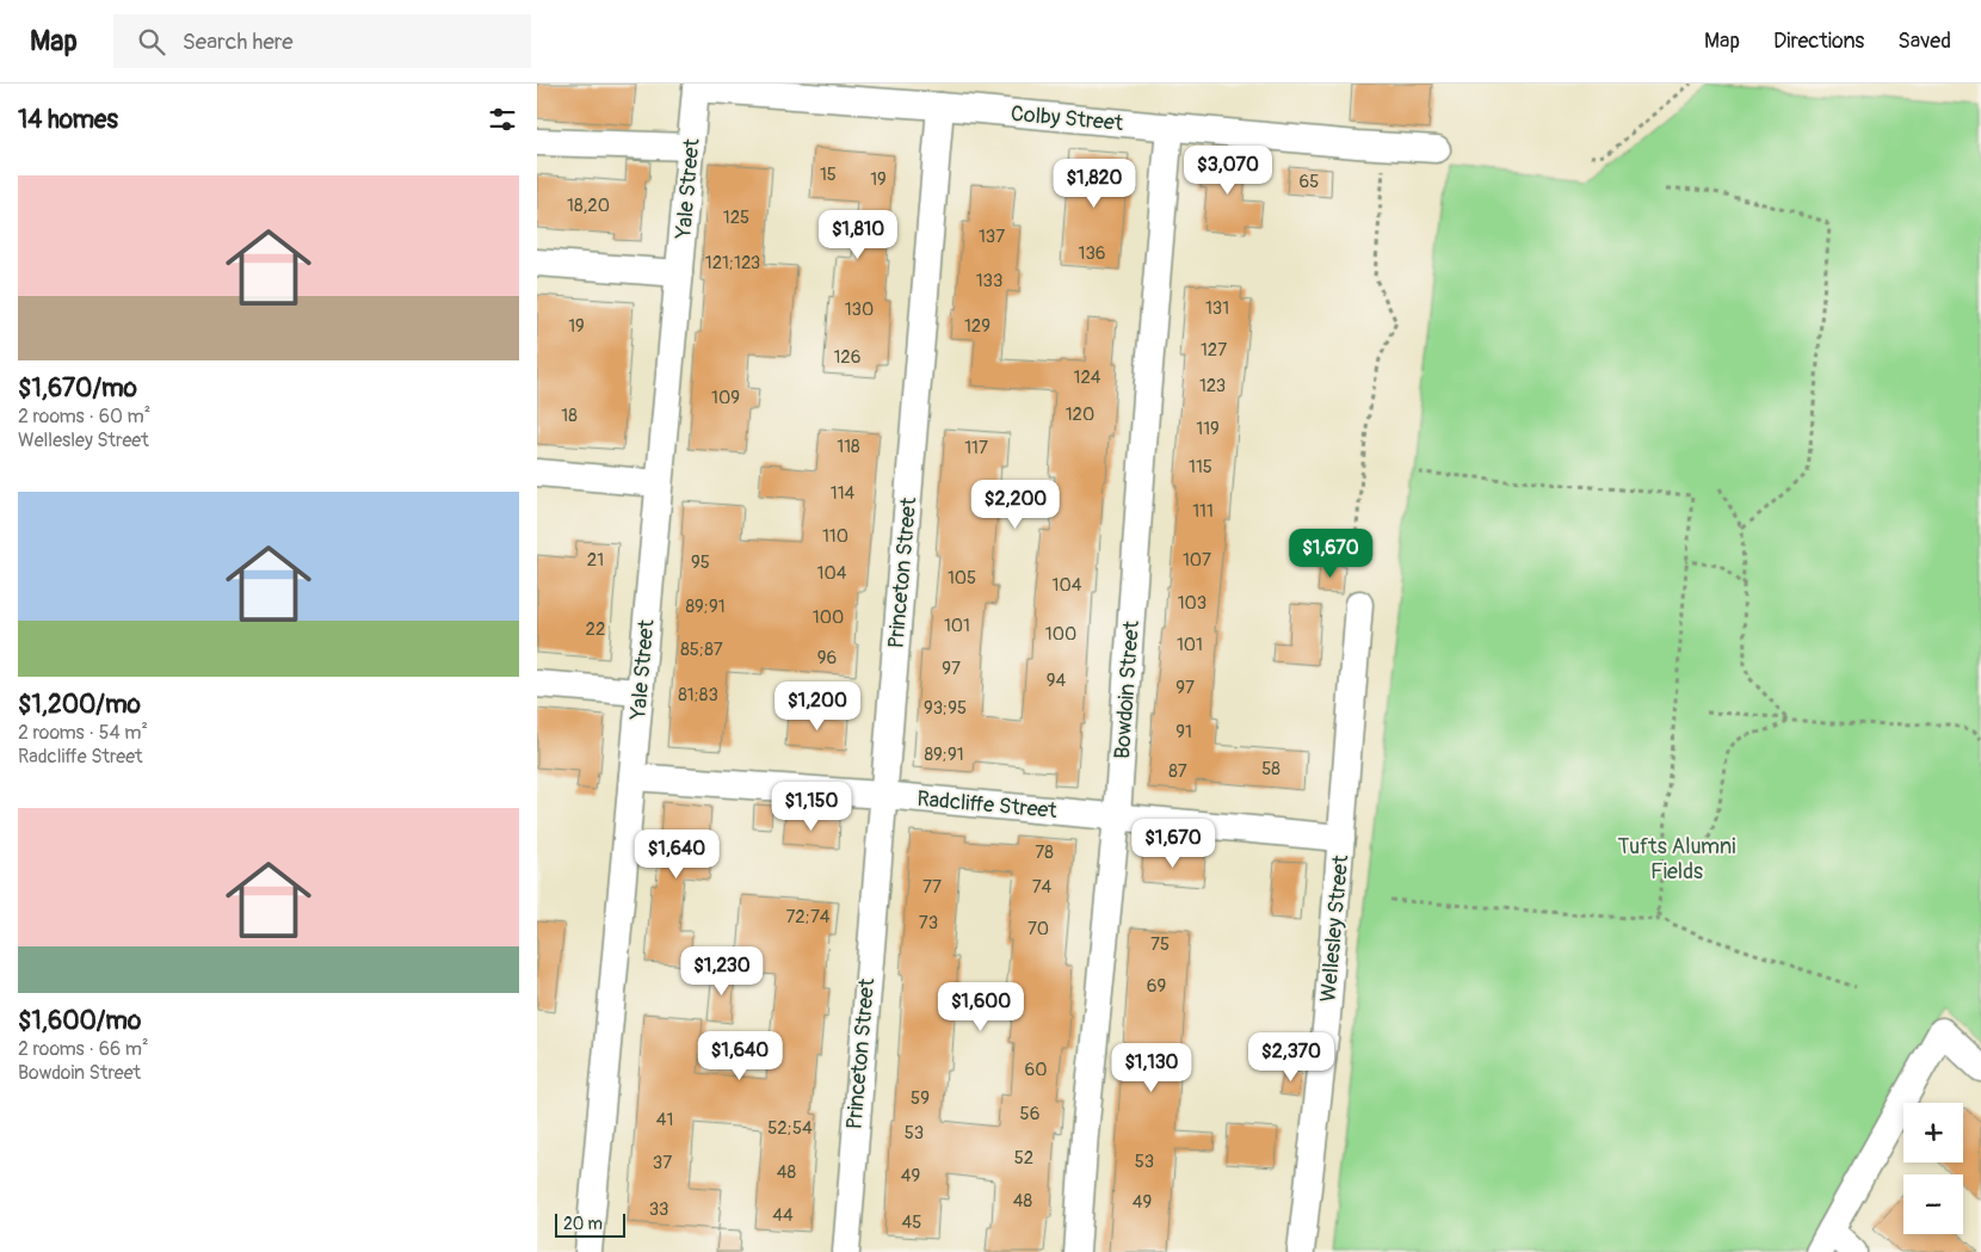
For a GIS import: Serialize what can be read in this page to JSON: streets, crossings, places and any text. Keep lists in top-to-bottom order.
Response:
{
  "streets": {
    "street": [
      "Colby Street",
      "Yale Street",
      "Princeton Street",
      "Bowdoin Street",
      "Radcliffe Street",
      "Wellesley Street"
    ]
  },
  "crossings": [
    ["Colby Street", "Yale Street"],
    ["Colby Street", "Princeton Street"],
    ["Colby Street", "Bowdoin Street"],
    ["Yale Street", "Radcliffe Street"],
    ["Princeton Street", "Radcliffe Street"],
    ["Bowdoin Street", "Radcliffe Street"],
    ["Radcliffe Street", "Wellesley Street"]
  ],
  "parks": ["Tufts Alumni Fields"],
  "house_numbers": [
    "15",
    "19",
    "65",
    "18,20",
    "125",
    "137",
    "136",
    "121;123",
    "133",
    "131",
    "130",
    "19",
    "129",
    "127",
    "126",
    "124",
    "123",
    "109",
    "120",
    "18",
    "119",
    "118",
    "117",
    "115",
    "114",
    "111",
    "110",
    "21",
    "107",
    "95",
    "104",
    "105",
    "104",
    "103",
    "89;91",
    "100",
    "101",
    "22",
    "100",
    "101",
    "85;87",
    "96",
    "97",
    "94",
    "97",
    "81;83",
    "93;95",
    "91",
    "89;91",
    "58",
    "87",
    "78",
    "77",
    "74",
    "72;74",
    "73",
    "70",
    "75",
    "69",
    "60",
    "59",
    "56",
    "41",
    "52;54",
    "53",
    "52",
    "53",
    "37",
    "48",
    "49",
    "48",
    "49",
    "33",
    "44",
    "45"
  ],
  "scale_bar": "20 m",
  "page": {
    "header": "Map",
    "search": "Search here",
    "nav": ["Map", "Directions", "Saved"],
    "heading": "14 homes",
    "price": [
      "$3,070",
      "$1,820",
      "$1,810",
      "$2,200",
      "$1,670",
      "$1,200",
      "$1,150",
      "$1,670",
      "$1,640",
      "$1,230",
      "$1,600",
      "$1,640",
      "$2,370",
      "$1,130"
    ],
    "list": [
      {
        "name": "$1,670/mo",
        "note": "2 rooms · 60 m² · Wellesley Street"
      },
      {
        "name": "$1,200/mo",
        "note": "2 rooms · 54 m² · Radcliffe Street"
      },
      {
        "name": "$1,600/mo",
        "note": "2 rooms · 66 m² · Bowdoin Street"
      }
    ],
    "map_buttons": ["+", "−"],
    "scale": "20 m"
  }
}
